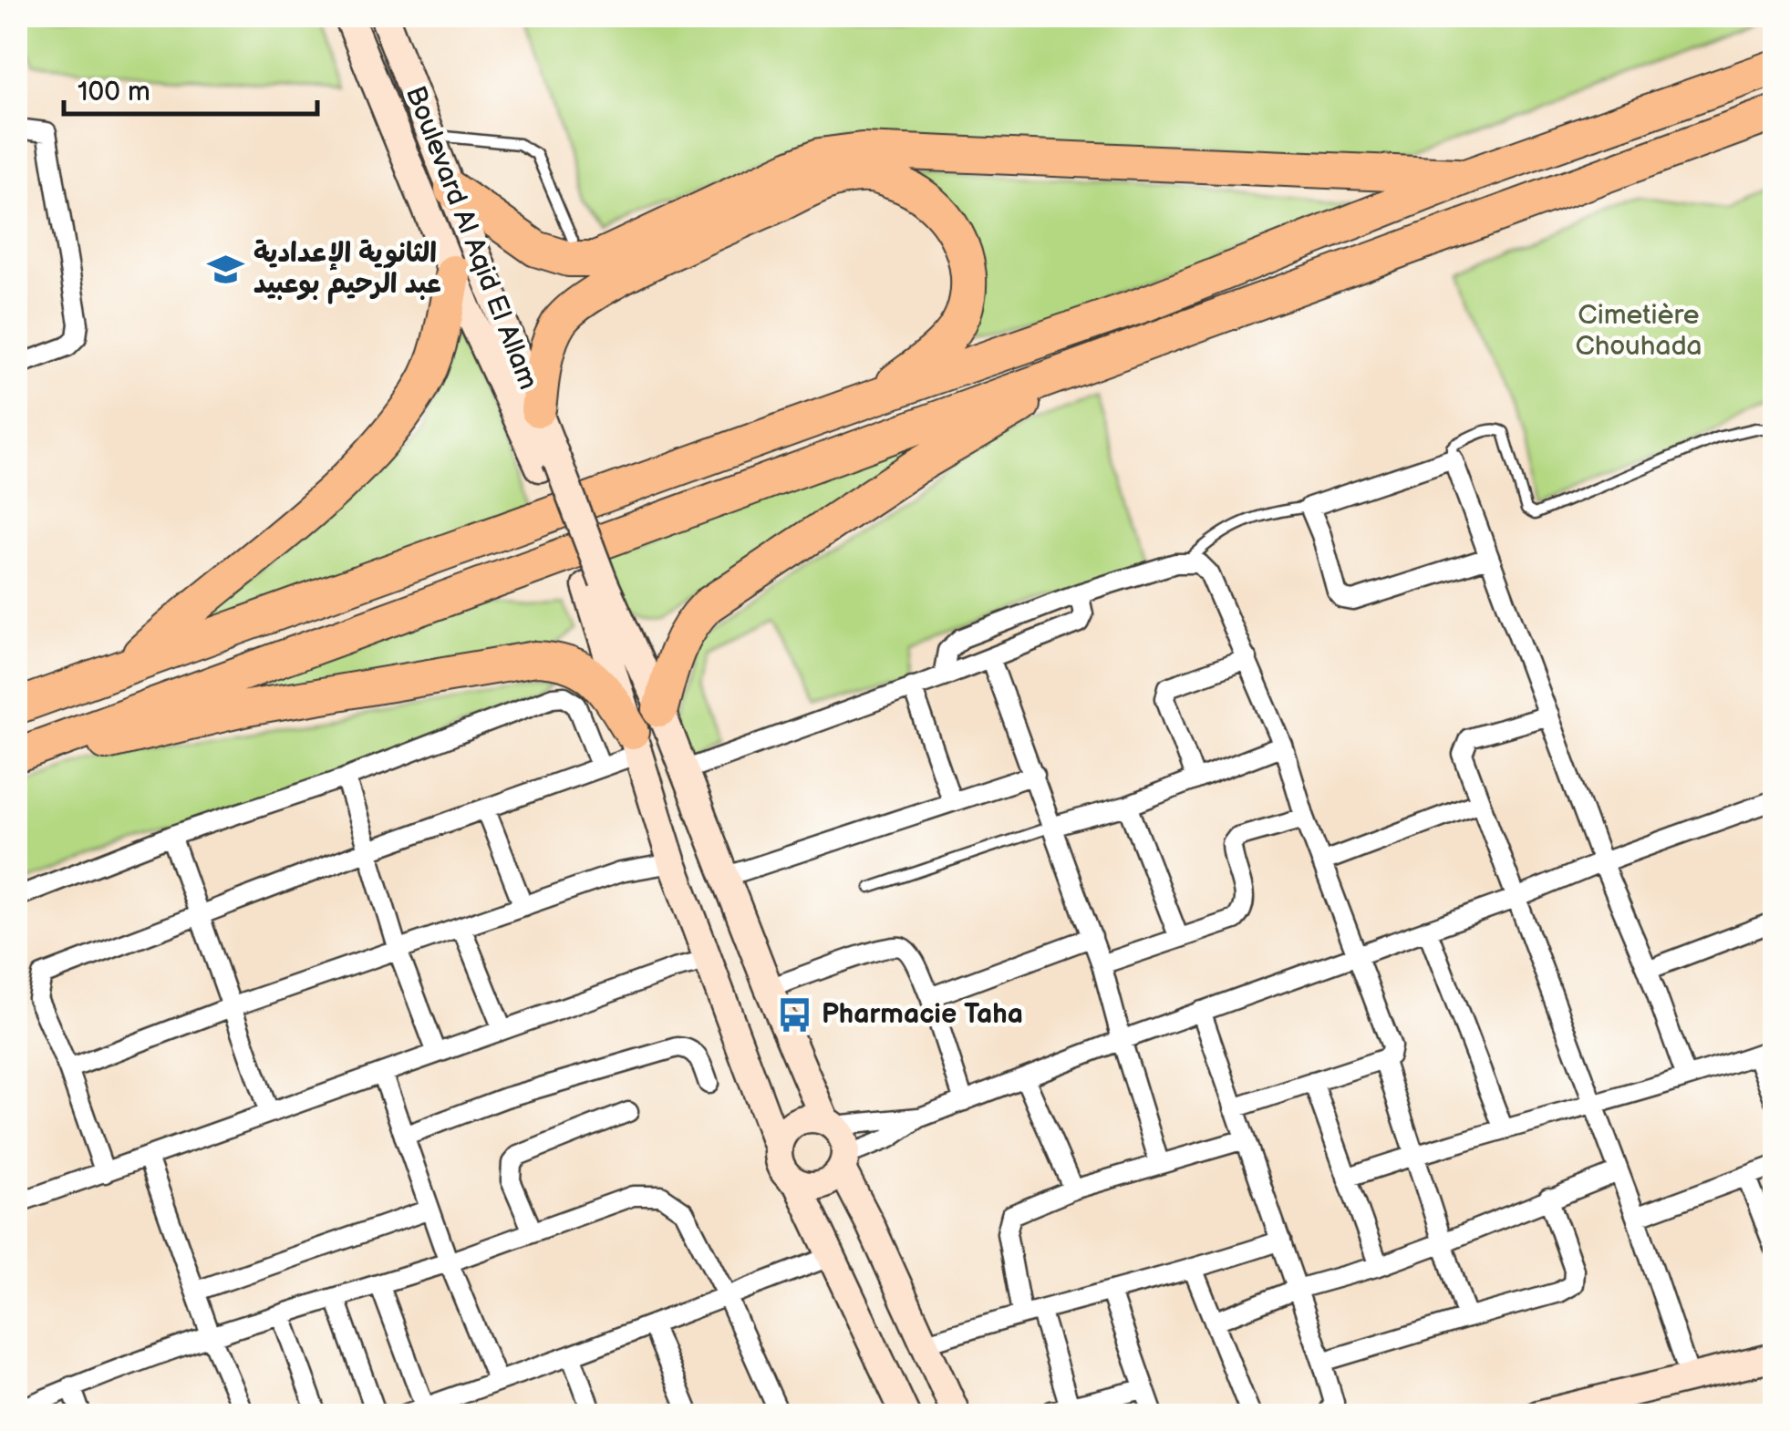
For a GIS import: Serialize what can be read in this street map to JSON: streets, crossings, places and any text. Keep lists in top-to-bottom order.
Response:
{
  "streets": {
    "main road": ["Boulevard Al Aqid El Allam"]
  },
  "parks": ["Cimetière Chouhada"],
  "places": {
    "school or university": ["الثانوية الإعدادية عبد الرحيم بوعبيد"],
    "bus stop": ["Pharmacie Taha"]
  },
  "scale_bar": "100 m"
}
